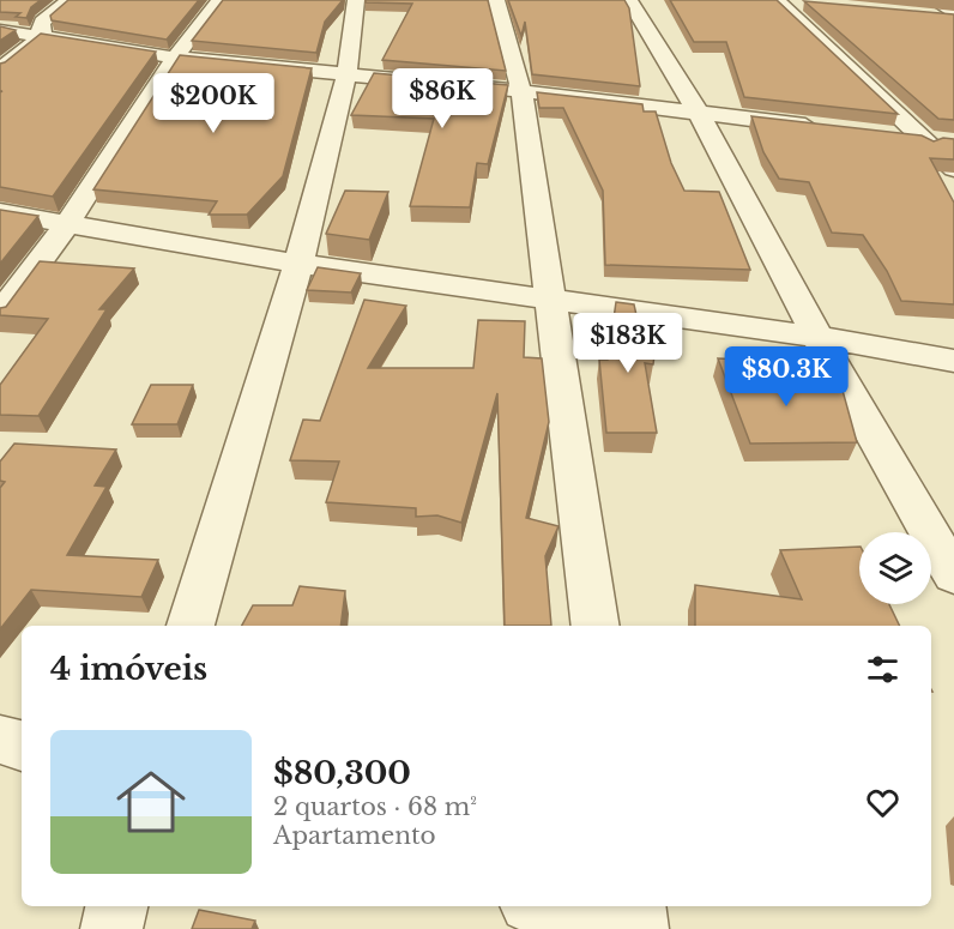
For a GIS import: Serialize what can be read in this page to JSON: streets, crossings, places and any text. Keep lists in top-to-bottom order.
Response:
{
  "page": {
    "price": [
      "$86K",
      "$200K",
      "$183K",
      "$80.3K"
    ],
    "heading": "4 imóveis",
    "list": [
      {
        "name": "$80,300",
        "note": "2 quartos · 68 m² · Apartamento"
      }
    ]
  }
}
